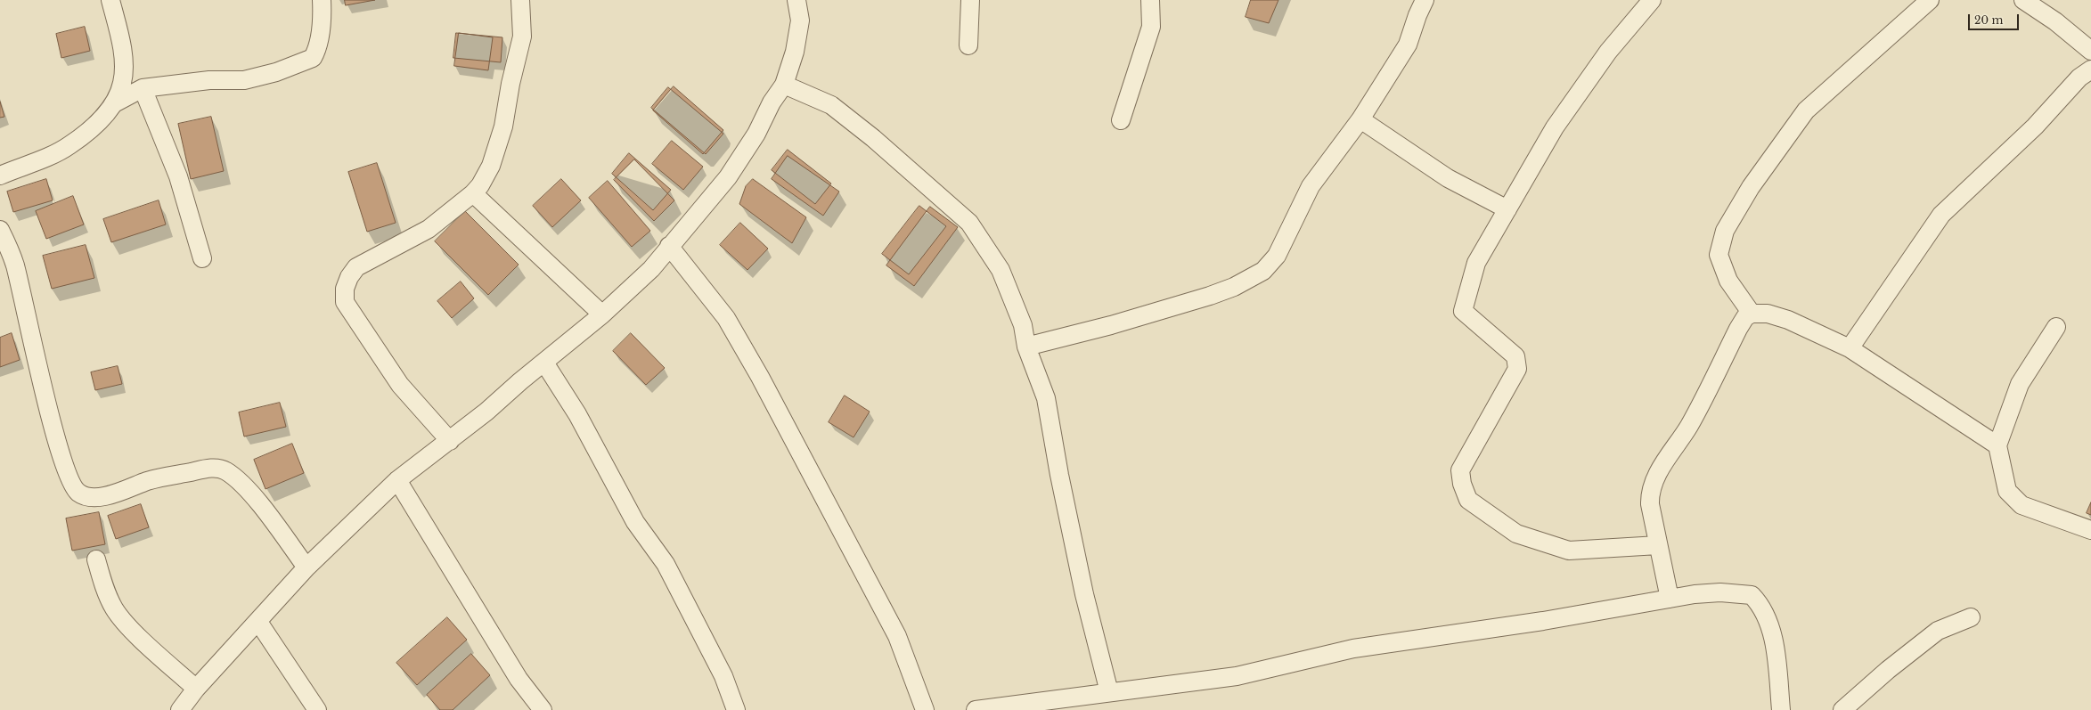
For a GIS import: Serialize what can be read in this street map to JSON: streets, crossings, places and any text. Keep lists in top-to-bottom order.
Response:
{
  "scale_bar": "20 m"
}
